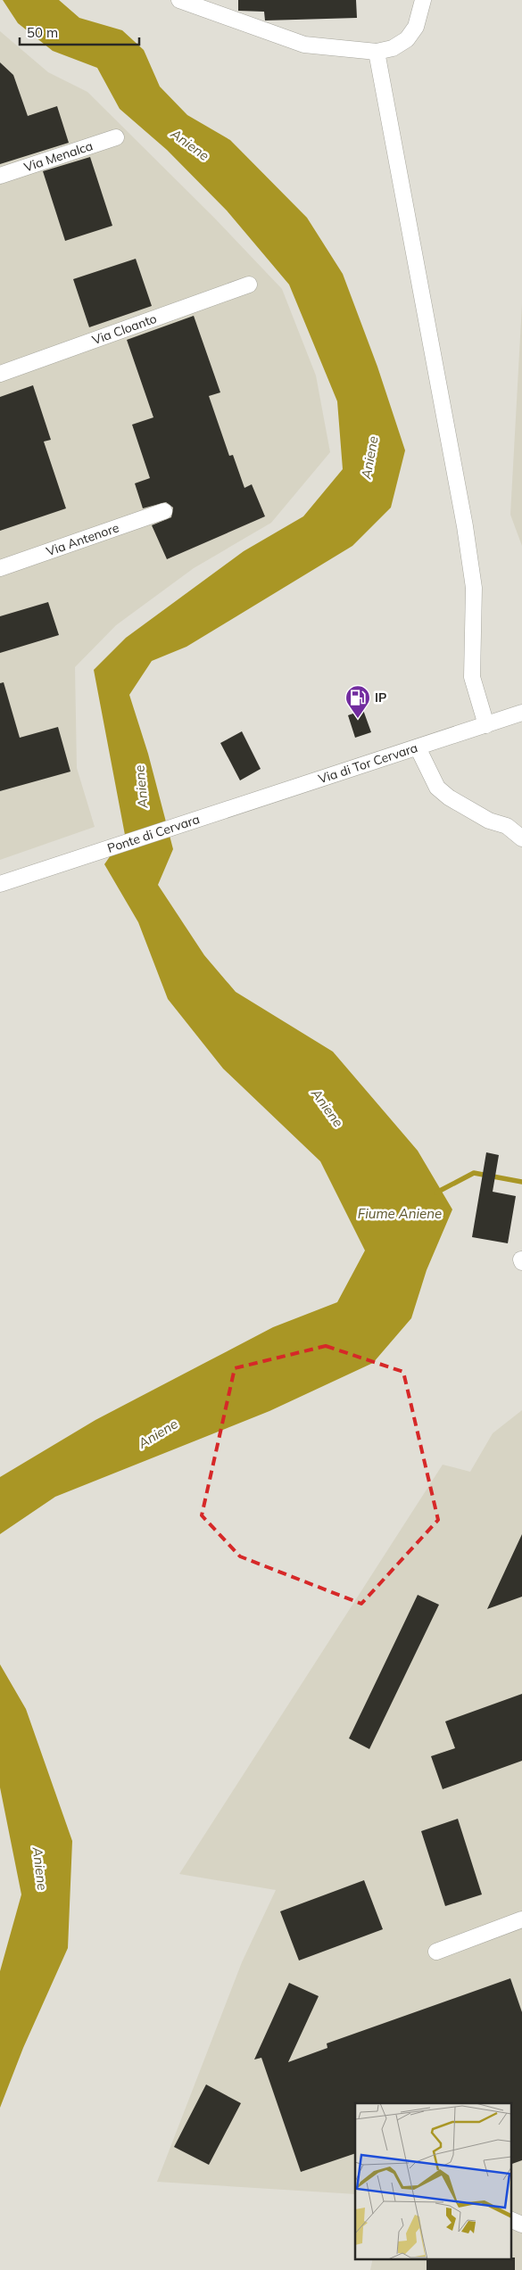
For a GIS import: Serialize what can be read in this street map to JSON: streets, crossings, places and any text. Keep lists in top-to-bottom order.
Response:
{
  "streets": {
    "street": [
      "Via Menalca",
      "Via Cloanto",
      "Via Antenore",
      "Via di Tor Cervara",
      "Ponte di Cervara"
    ]
  },
  "crossings": [
    ["Via di Tor Cervara", "Ponte di Cervara"]
  ],
  "water": ["Aniene", "Fiume Aniene"],
  "places": {
    "fuel station": ["IP"]
  },
  "scale_bar": "50 m"
}
